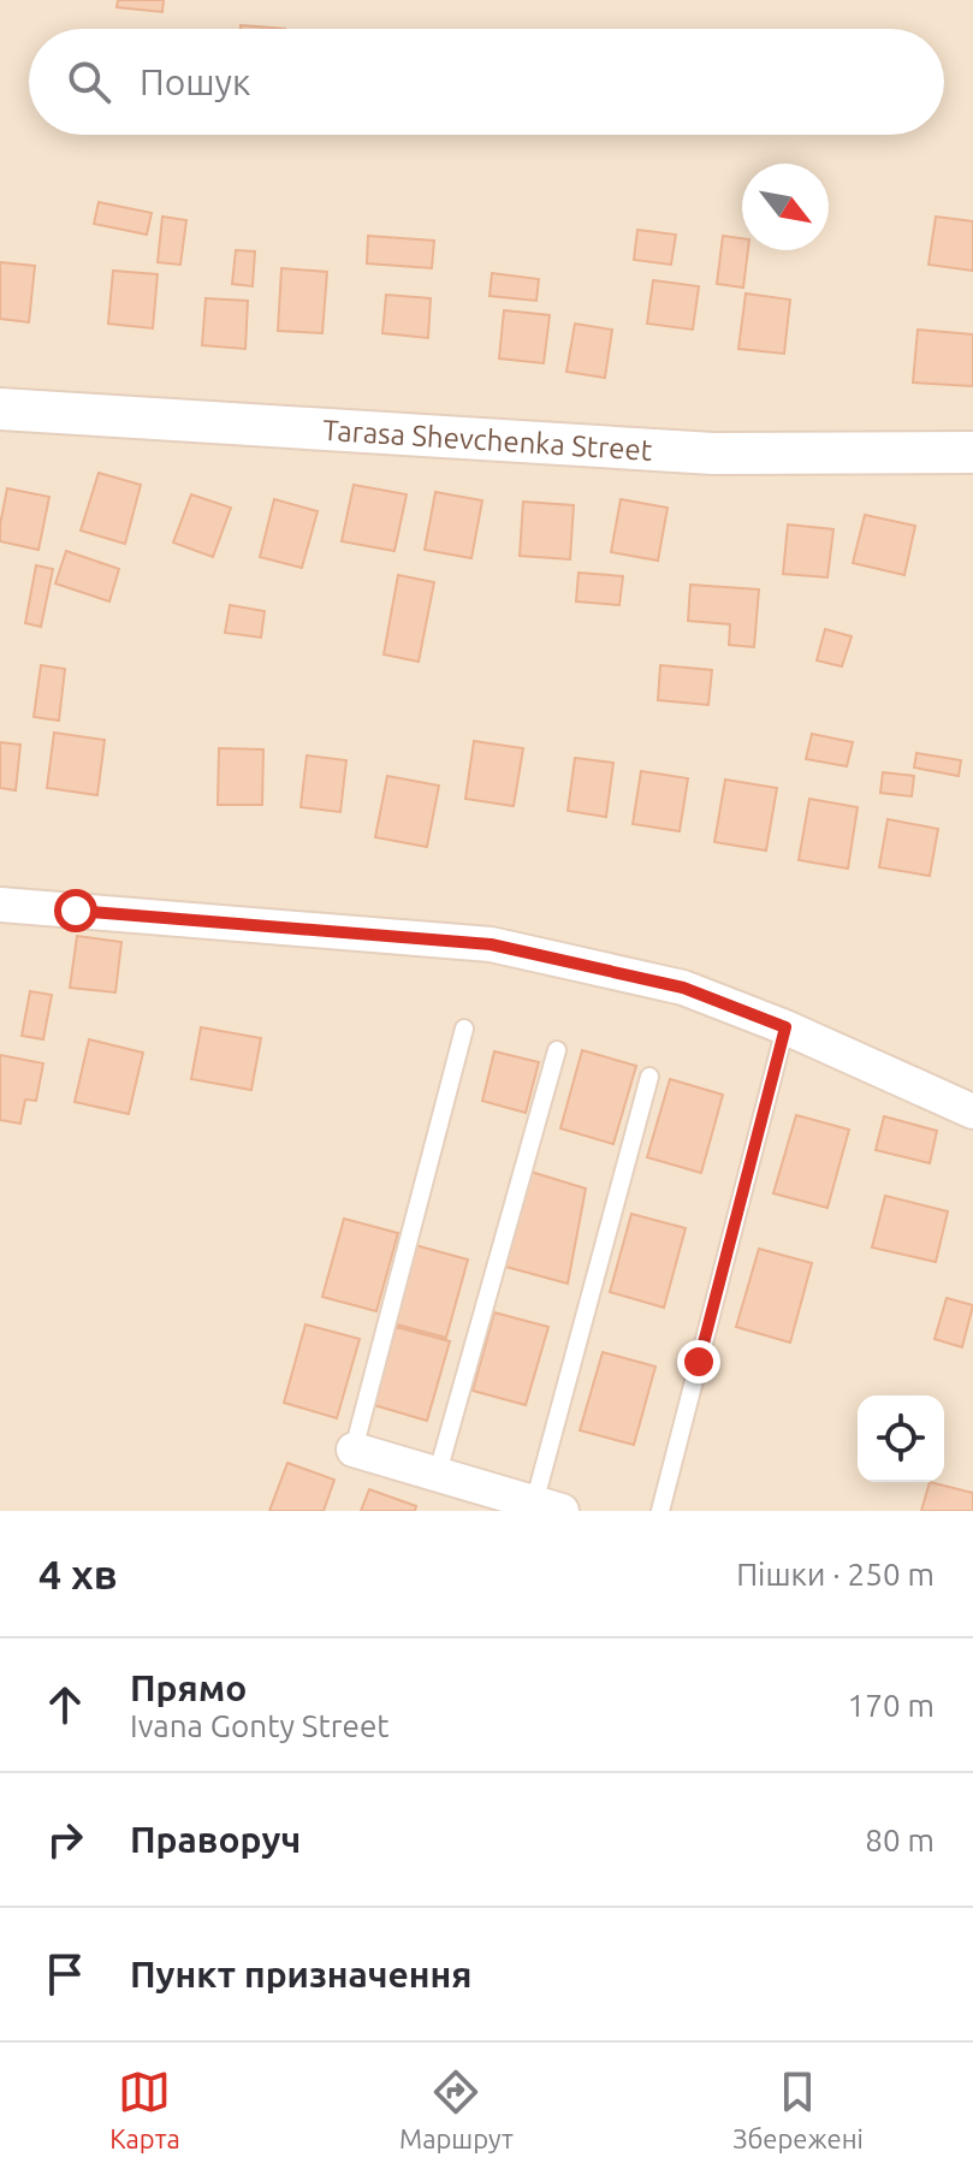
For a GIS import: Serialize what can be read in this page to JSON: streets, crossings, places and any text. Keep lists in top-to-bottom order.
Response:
{
  "streets": {
    "street": ["Tarasa Shevchenka Street"]
  },
  "north": "bottom right",
  "page": {
    "search": "Пошук",
    "heading": ["4 хв", "Пішки · 250 m"],
    "list": [
      ["Прямо", "Ivana Gonty Street", "170 m"],
      ["Праворуч", "80 m"],
      "Пункт призначення"
    ],
    "nav": ["Карта", "Маршрут", "Збережені"]
  }
}
